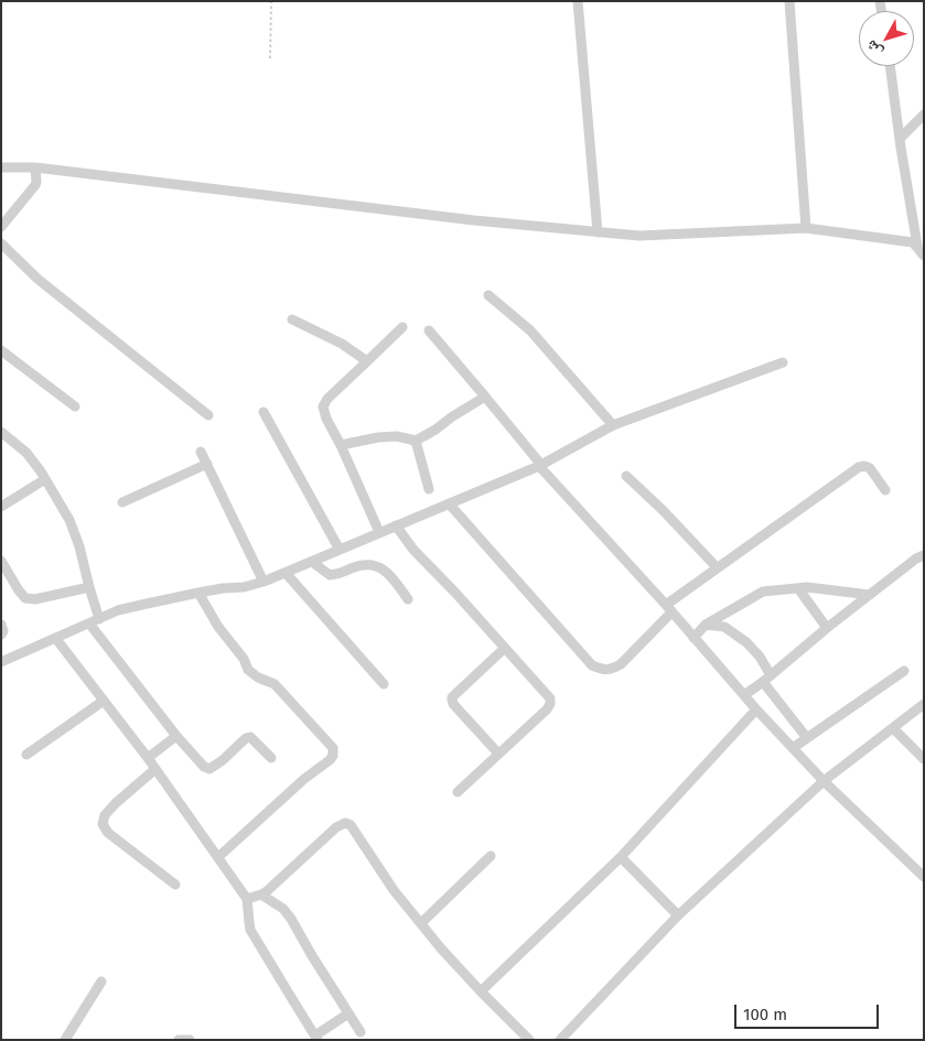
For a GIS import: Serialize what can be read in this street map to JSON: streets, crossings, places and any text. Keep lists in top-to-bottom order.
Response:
{
  "scale_bar": "100 m",
  "north": "bottom left"
}
